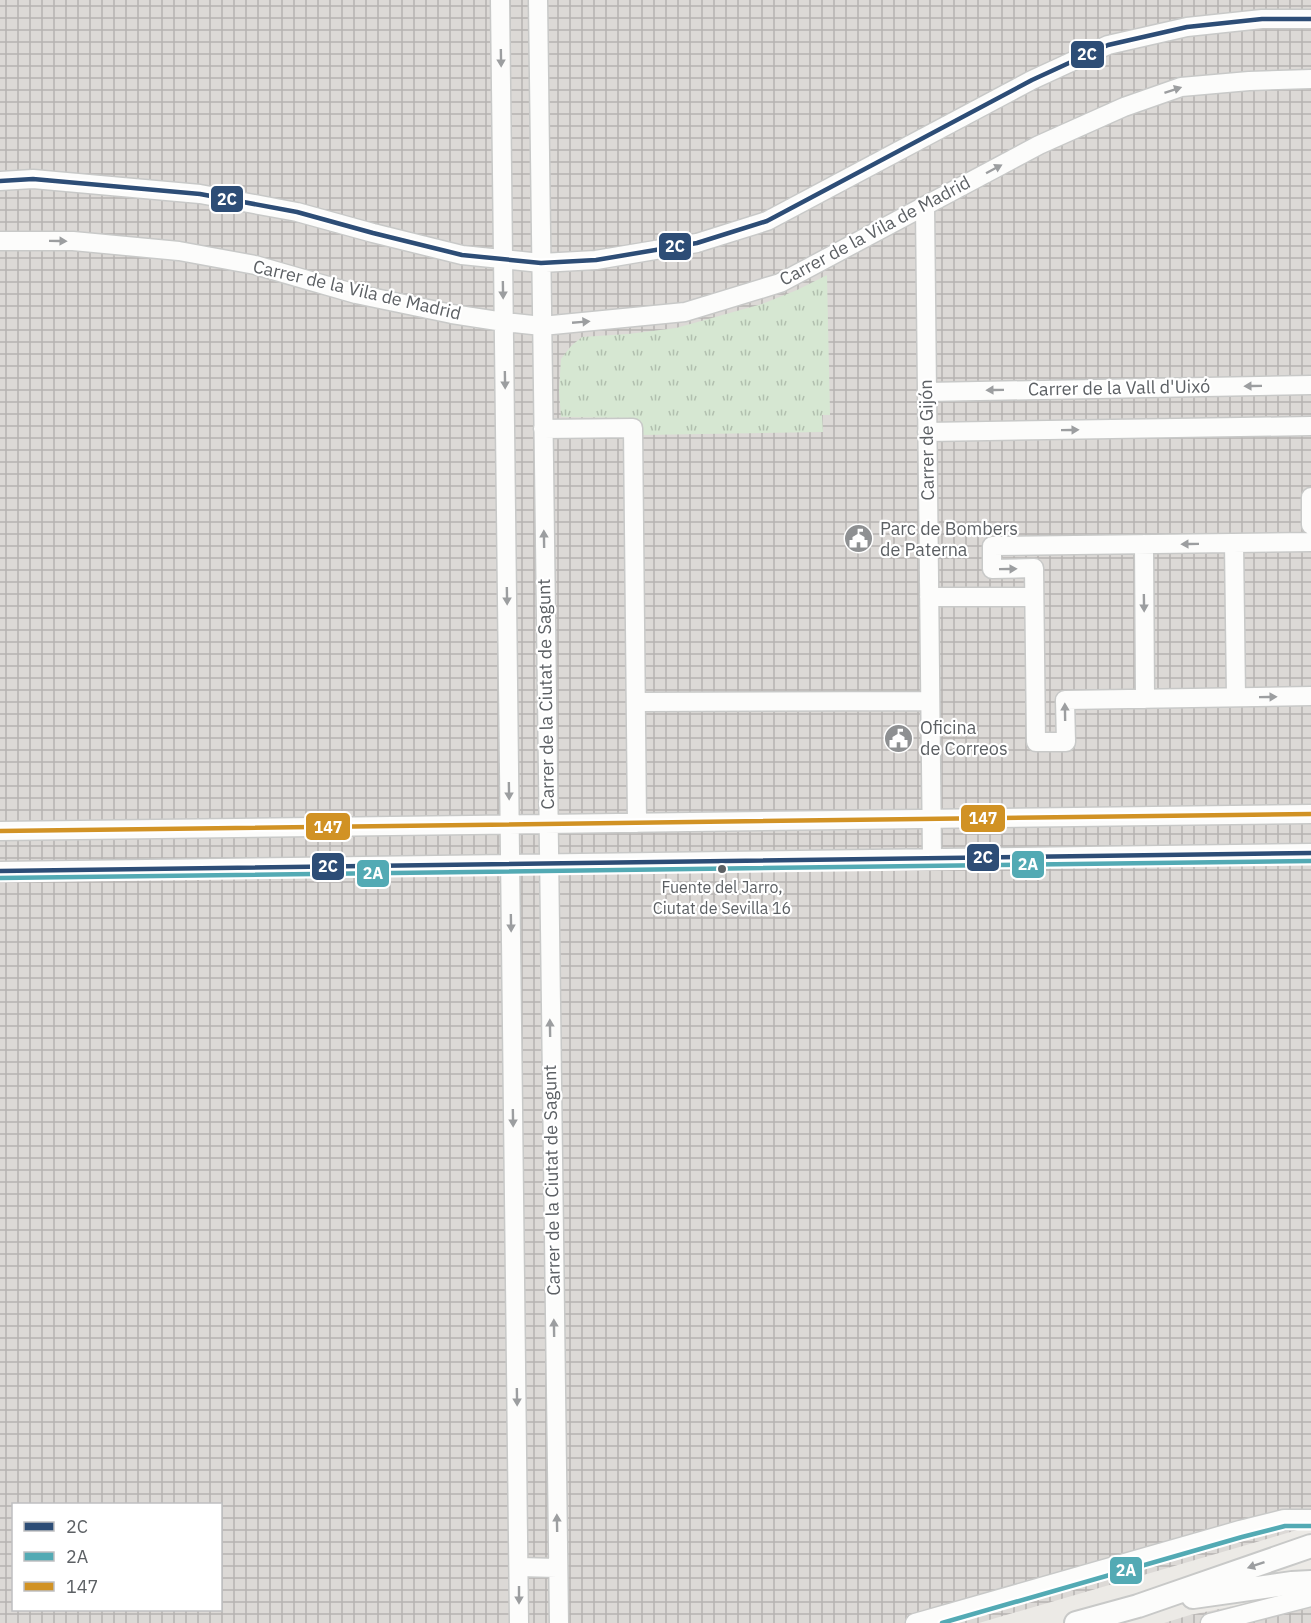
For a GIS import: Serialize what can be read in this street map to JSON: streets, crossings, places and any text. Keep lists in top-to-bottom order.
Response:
{
  "streets": {
    "street": [
      "Carrer de la Vila de Madrid",
      "Carrer de la Vall d'Uixó",
      "Carrer de Gijón",
      "Carrer de la Ciutat de Sagunt"
    ]
  },
  "crossings": [
    ["Carrer de la Vila de Madrid", "Carrer de Gijón"],
    ["Carrer de la Vila de Madrid", "Carrer de la Ciutat de Sagunt"],
    ["Carrer de la Vall d'Uixó", "Carrer de Gijón"]
  ],
  "places": {
    "public building": ["Parc de Bombers de Paterna", "Oficina de Correos"],
    "other": ["Fuente del Jarro, Ciutat de Sevilla 16"]
  },
  "lines": ["transit line 2C", "transit line 147", "transit line 2A"],
  "legend": ["2C", "2A", "147"]
}
